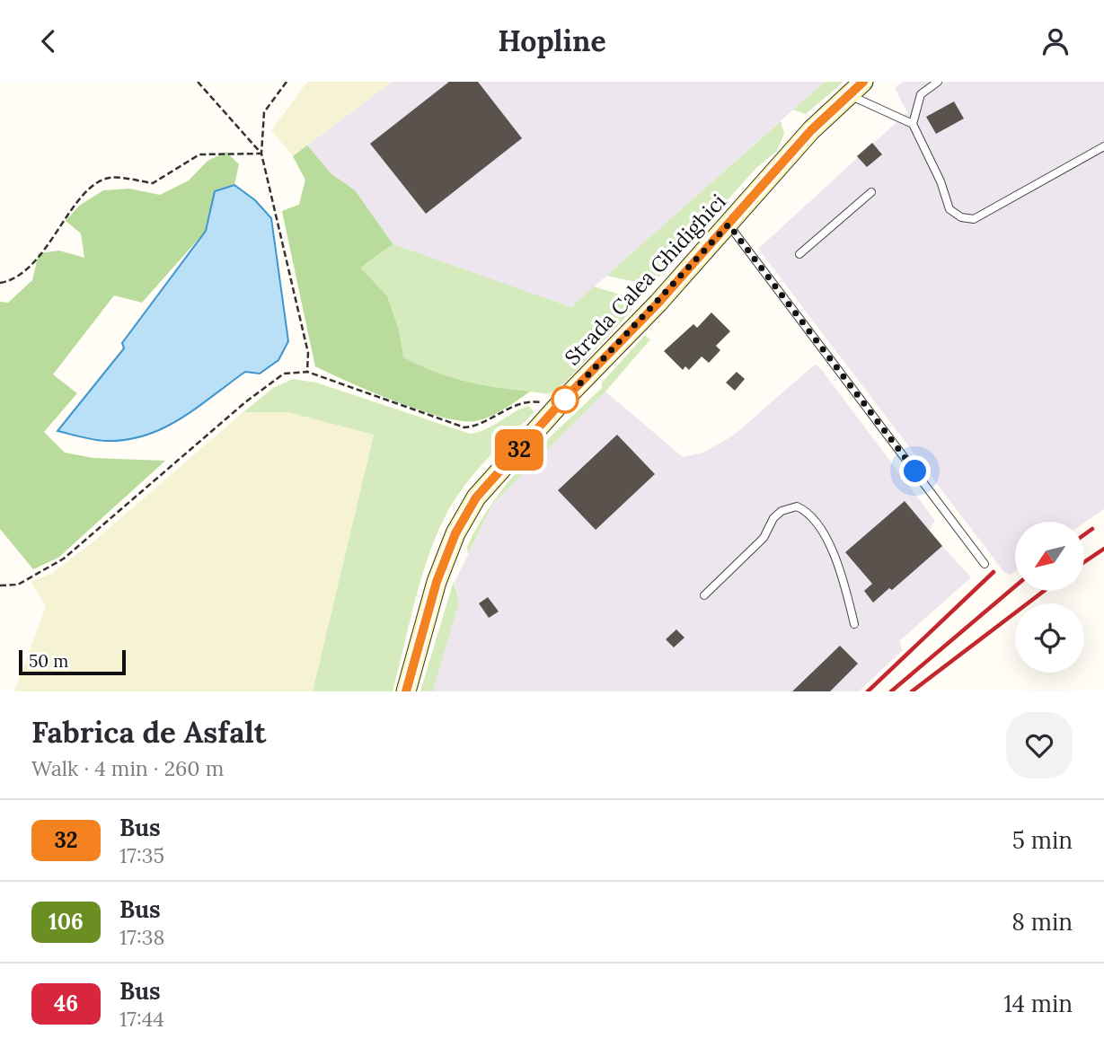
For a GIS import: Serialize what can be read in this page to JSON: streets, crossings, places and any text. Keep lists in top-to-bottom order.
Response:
{
  "streets": {
    "street": ["Strada Calea Ghidighici"]
  },
  "lines": ["bus line 32"],
  "scale_bar": "50 m",
  "north": "bottom left",
  "page": {
    "header": "Hopline",
    "on_map": "32",
    "scale": "50 m",
    "heading": ["Fabrica de Asfalt", "Walk · 4 min · 260 m"],
    "list": [
      {
        "mark": "32",
        "name": "Bus",
        "note": "17:35",
        "value": "5 min"
      },
      {
        "mark": "106",
        "name": "Bus",
        "note": "17:38",
        "value": "8 min"
      },
      {
        "mark": "46",
        "name": "Bus",
        "note": "17:44",
        "value": "14 min"
      }
    ]
  }
}
